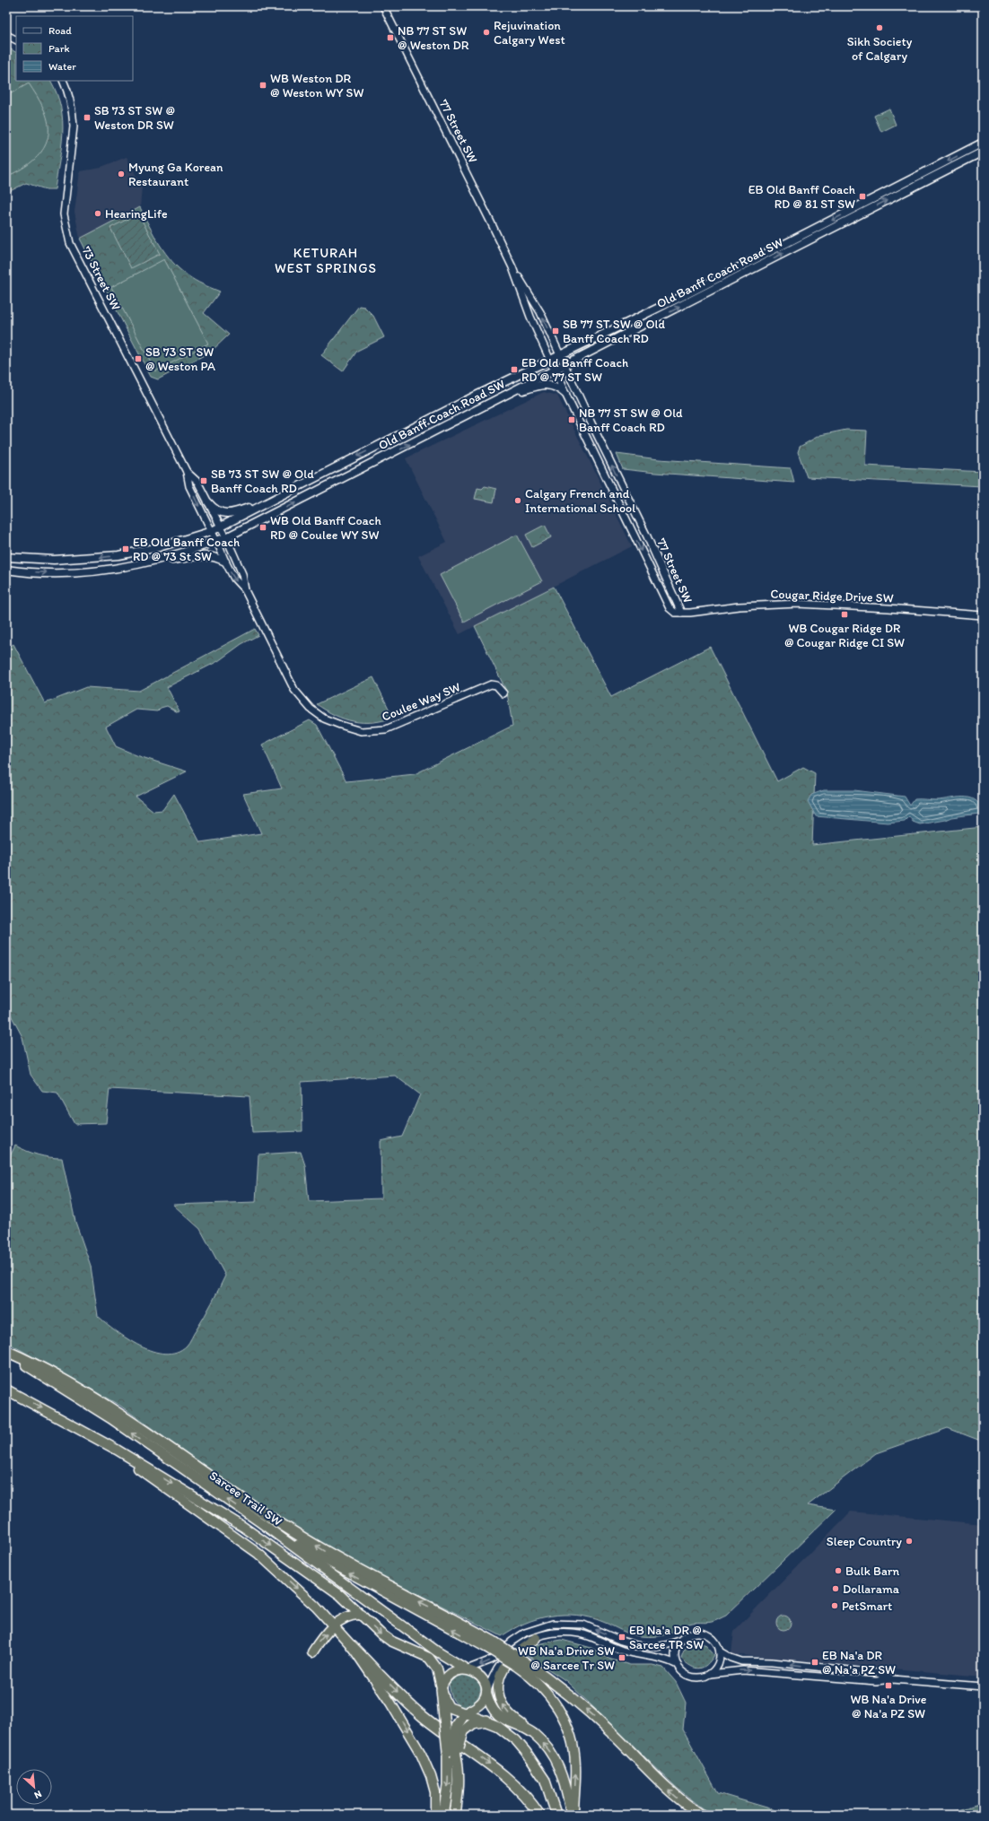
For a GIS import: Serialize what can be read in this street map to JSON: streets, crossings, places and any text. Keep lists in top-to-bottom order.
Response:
{
  "streets": {
    "highway": ["Sarcee Trail SW"],
    "main road": ["Old Banff Coach Road SW"],
    "street": [
      "77 Street SW",
      "73 Street SW",
      "Cougar Ridge Drive SW",
      "Coulee Way SW"
    ]
  },
  "crossings": [
    ["77 Street SW", "Old Banff Coach Road SW"],
    ["77 Street SW", "Cougar Ridge Drive SW"],
    ["Old Banff Coach Road SW", "73 Street SW"],
    ["73 Street SW", "Coulee Way SW"]
  ],
  "districts": ["KETURAH WEST SPRINGS"],
  "places": {
    "other": [
      "Sikh Society of Calgary",
      "Rejuvination Calgary West",
      "Myung Ga Korean Restaurant",
      "HearingLife",
      "Calgary French and International School",
      "Sleep Country",
      "Bulk Barn",
      "Dollarama",
      "PetSmart"
    ],
    "transit": [
      "NB 77 ST SW @ Weston DR",
      "WB Weston DR @ Weston WY SW",
      "SB 73 ST SW @ Weston DR SW",
      "EB Old Banff Coach RD @ 81 ST SW",
      "SB 77 ST SW @ Old Banff Coach RD",
      "SB 73 ST SW @ Weston PA",
      "EB Old Banff Coach RD @ 77 ST SW",
      "NB 77 ST SW @ Old Banff Coach RD",
      "SB 73 ST SW @ Old Banff Coach RD",
      "WB Old Banff Coach RD @ Coulee WY SW",
      "EB Old Banff Coach RD @ 73 St SW",
      "WB Cougar Ridge DR @ Cougar Ridge CI SW",
      "EB Na'a DR @ Sarcee TR SW",
      "WB Na'a Drive SW @ Sarcee Tr SW",
      "EB Na'a DR @ Na'a PZ SW",
      "WB Na'a Drive @ Na'a PZ SW"
    ]
  },
  "legend": ["Road", "Park", "Water"],
  "north": "bottom right"
}
